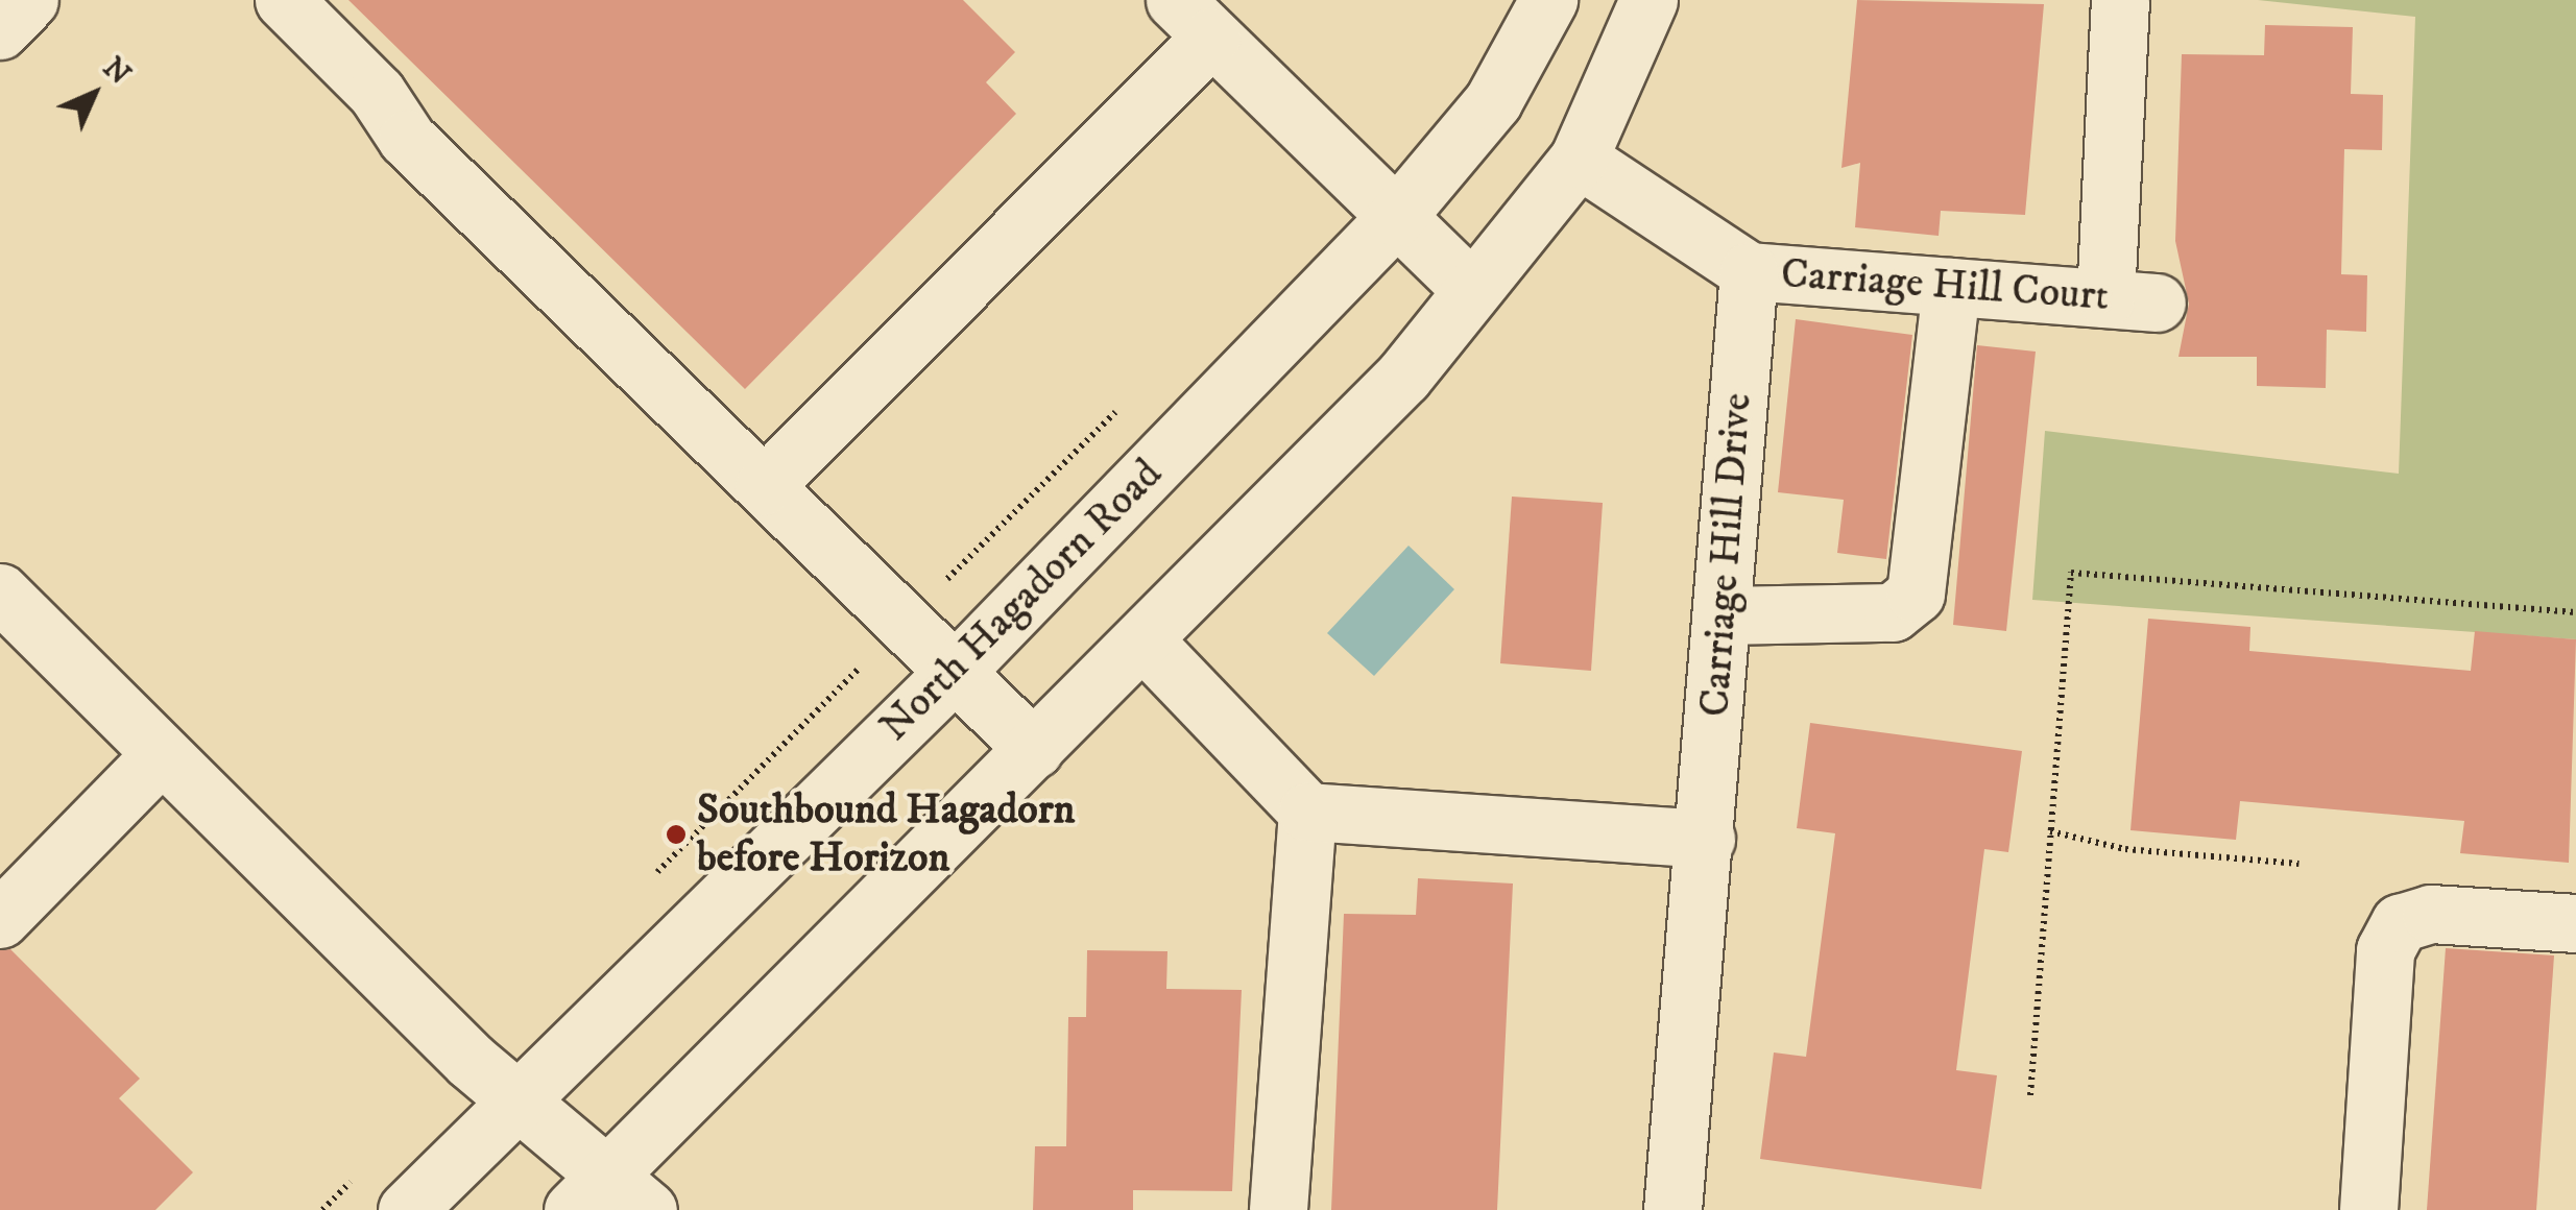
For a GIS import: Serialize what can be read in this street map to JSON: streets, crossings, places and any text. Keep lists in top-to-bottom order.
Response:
{
  "streets": {
    "street": ["Carriage Hill Court", "Carriage Hill Drive", "North Hagadorn Road"]
  },
  "crossings": [
    ["Carriage Hill Court", "Carriage Hill Drive"]
  ],
  "places": ["Southbound Hagadorn before Horizon"],
  "north": "top right"
}
